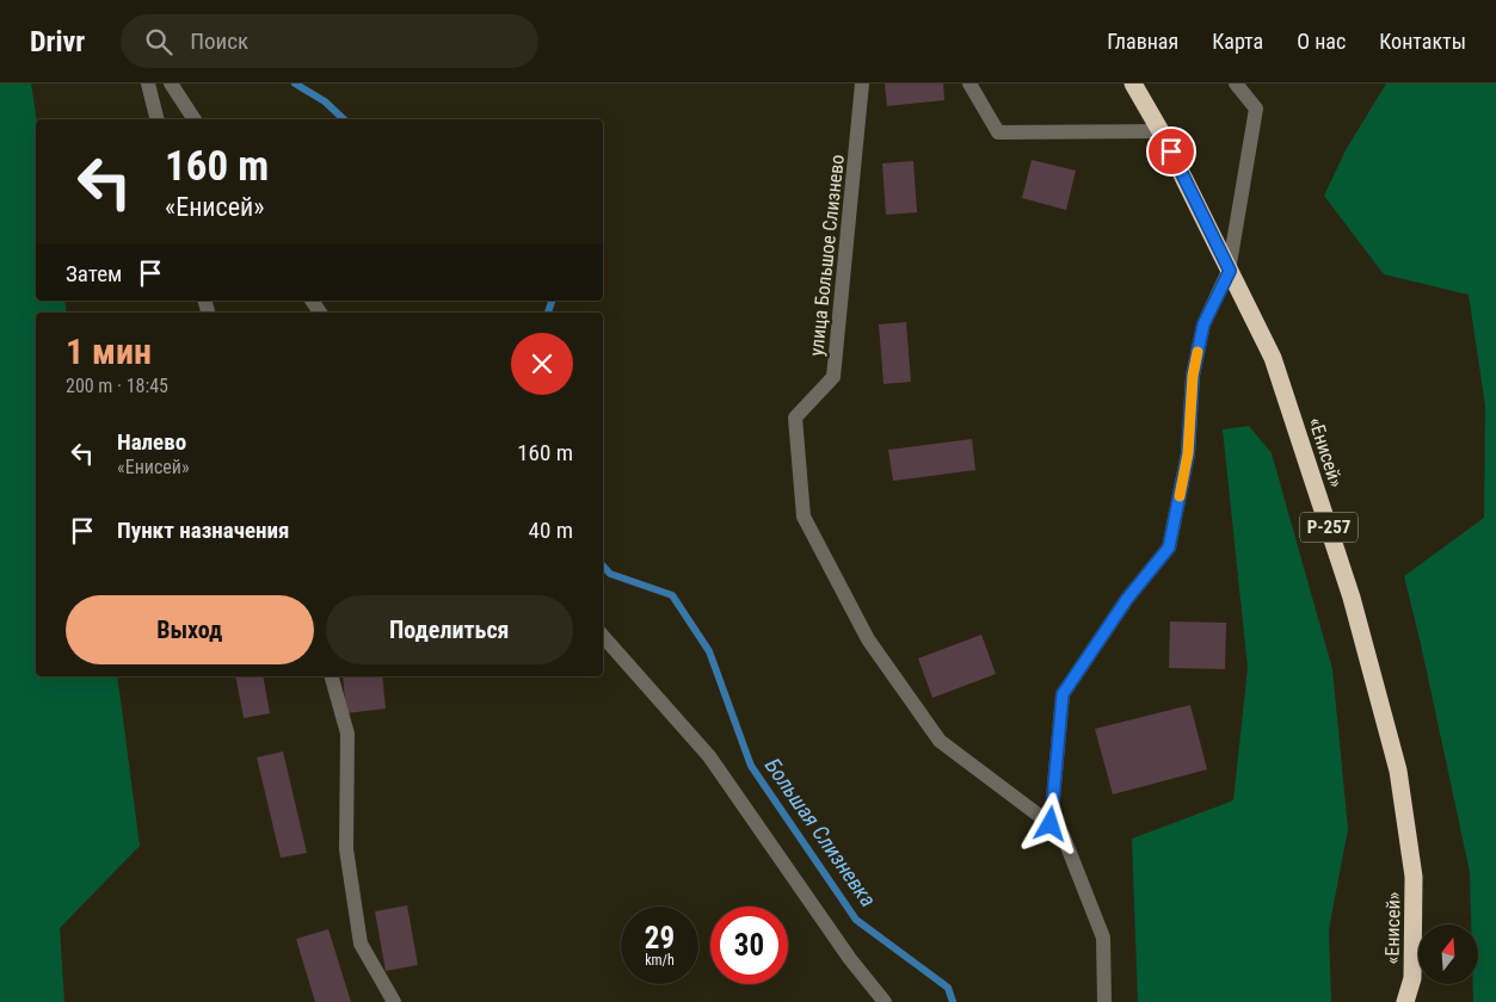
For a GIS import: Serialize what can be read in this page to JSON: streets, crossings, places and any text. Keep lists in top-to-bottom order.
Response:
{
  "streets": {
    "highway": ["«Енисей»", "Р-257"],
    "street": ["улица Большое Слизнево"]
  },
  "water": ["Большая Слизневка"],
  "north": "top",
  "page": {
    "header": "Drivr",
    "search": "Поиск",
    "nav": [
      "Главная",
      "Карта",
      "О нас",
      "Контакты"
    ],
    "turn": ["160 m", "«Енисей»"],
    "then": "Затем",
    "heading": ["1 мин", "200 m · 18:45"],
    "list": [
      {
        "name": "Налево",
        "note": "«Енисей»",
        "value": "160 m"
      },
      {
        "name": "Пункт назначения",
        "value": "40 m"
      }
    ],
    "buttons": ["Выход", "Поделиться"],
    "speed": "29 km/h",
    "limit": "30"
  }
}
